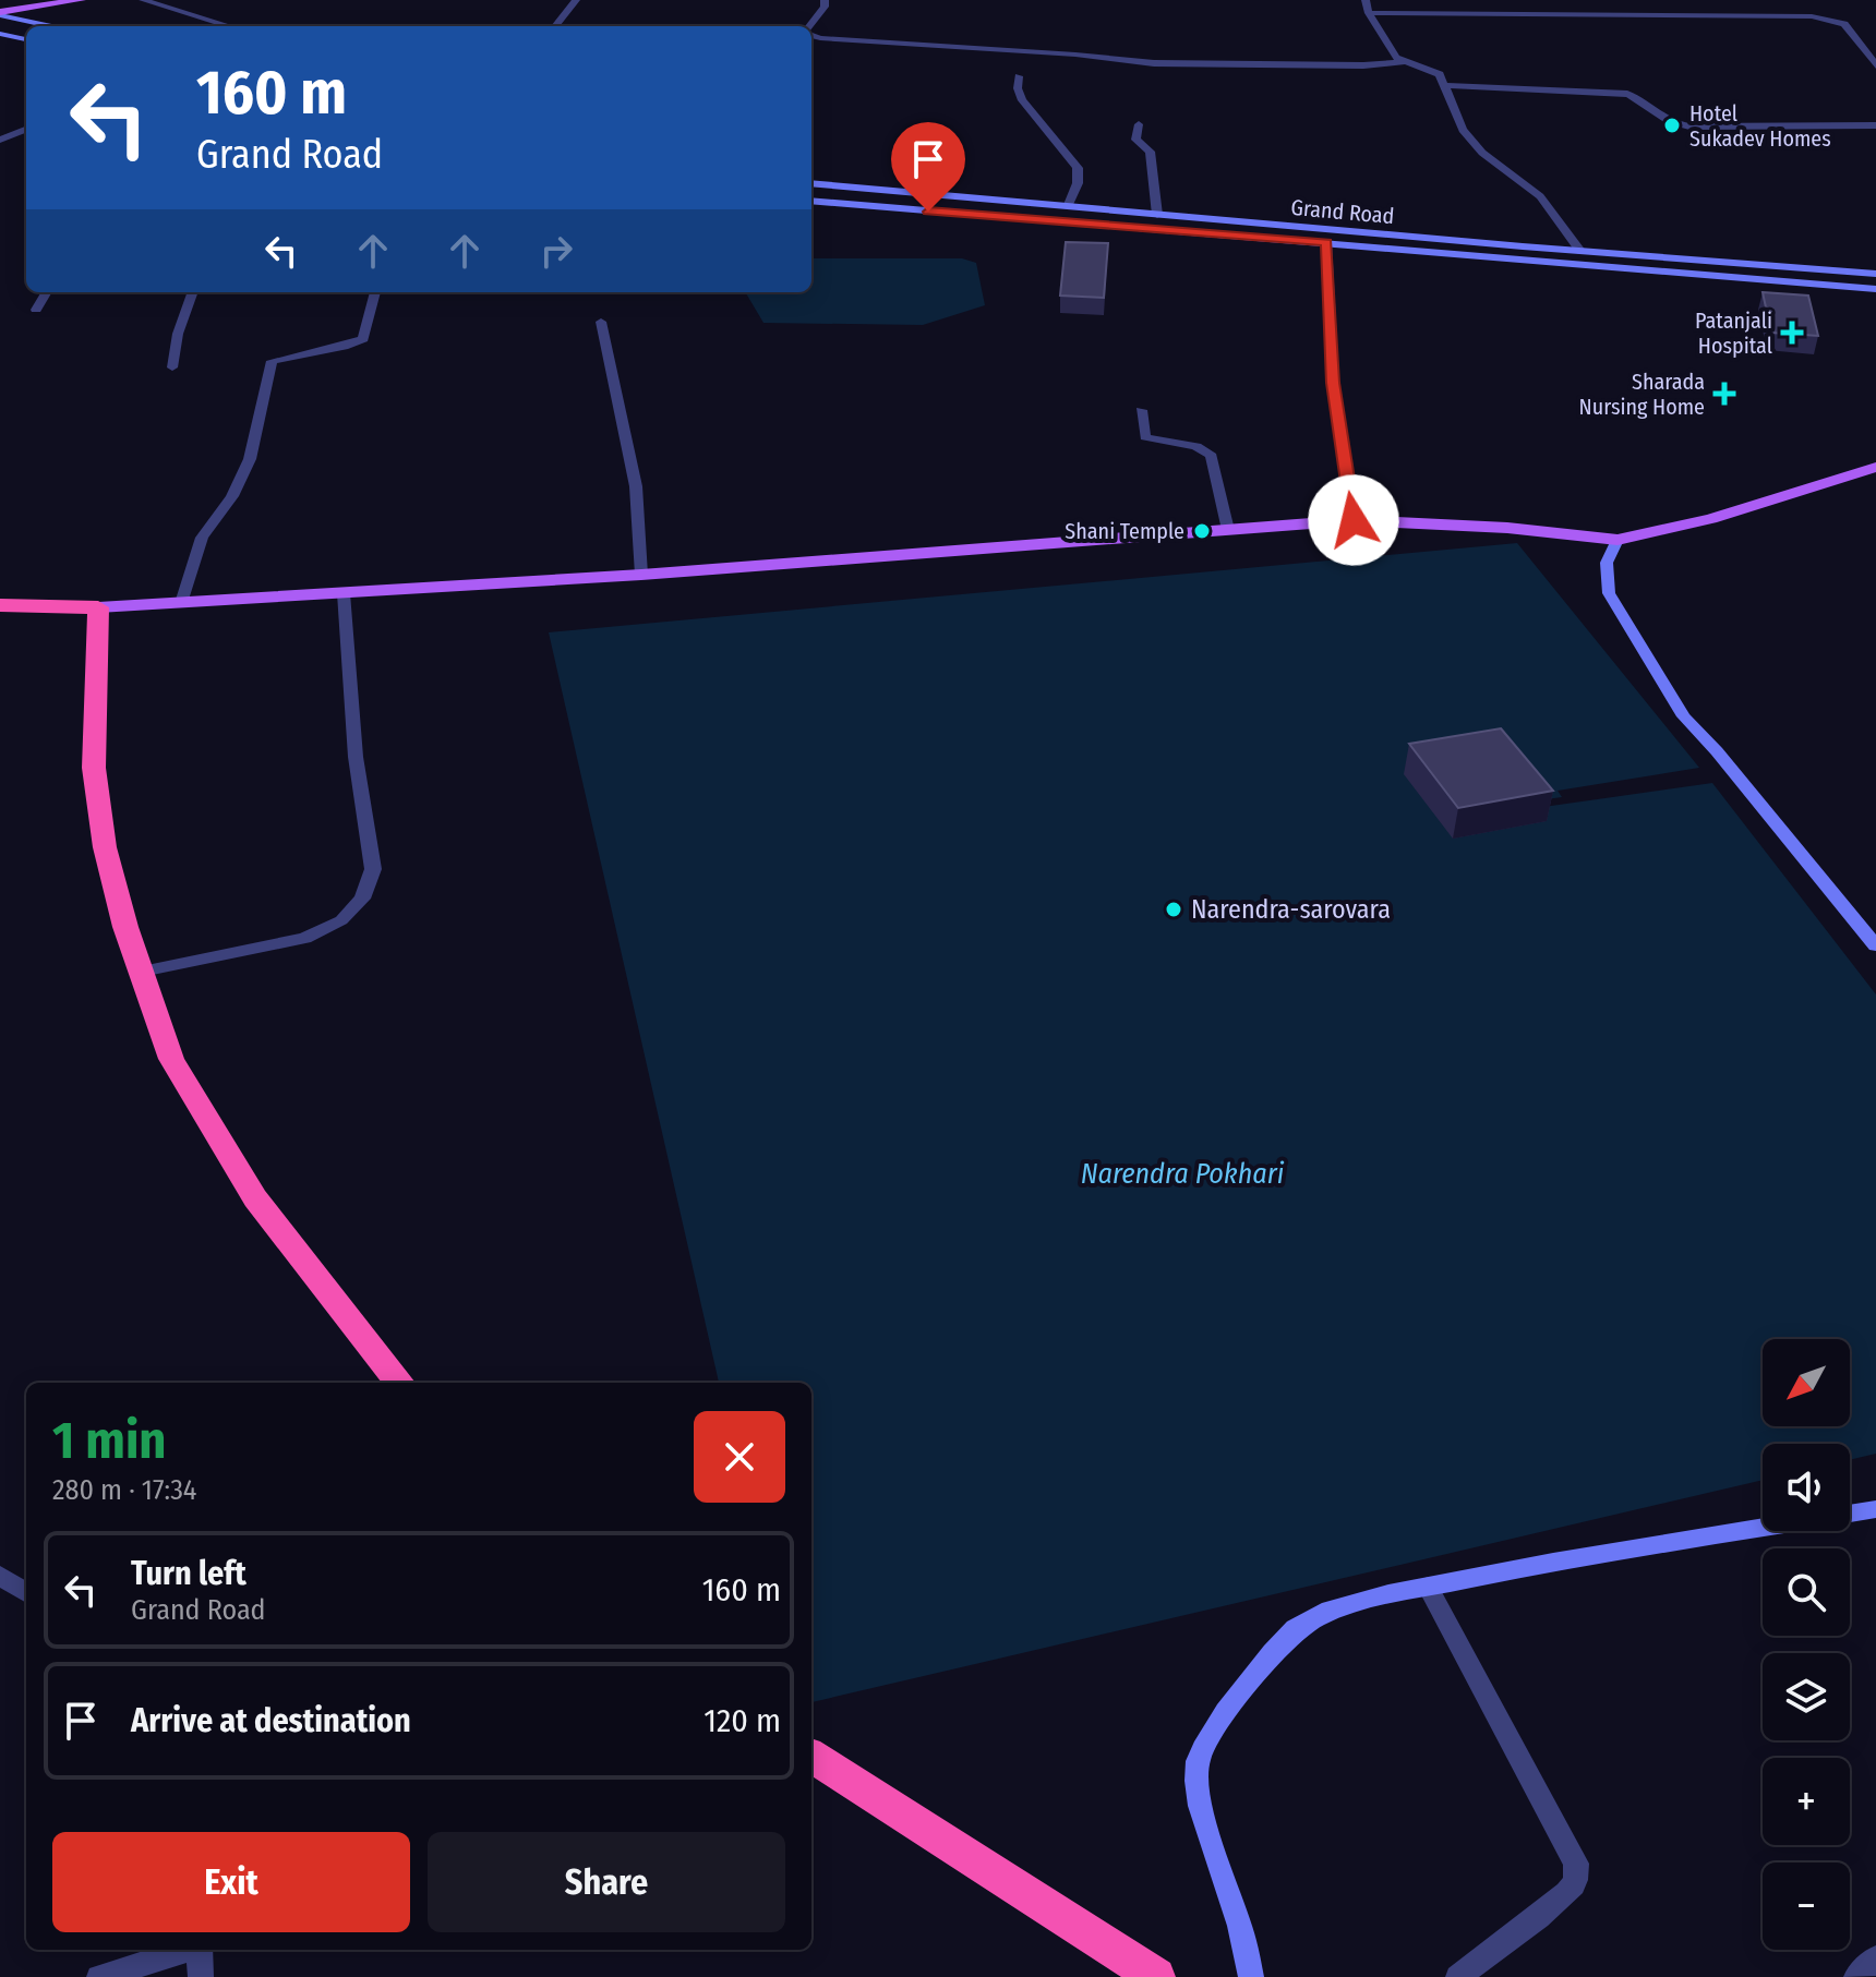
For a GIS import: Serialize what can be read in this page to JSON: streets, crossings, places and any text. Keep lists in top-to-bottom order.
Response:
{
  "streets": {
    "main road": ["Grand Road"]
  },
  "water": ["Narendra Pokhari"],
  "places": {
    "other": ["Hotel Sukadev Homes", "Shani Temple", "Narendra-sarovara"],
    "health": ["Patanjali Hospital", "Sharada Nursing Home"]
  },
  "north": "bottom left",
  "page": {
    "turn": ["160 m", "Grand Road"],
    "map_buttons": ["+", "−"],
    "heading": ["1 min", "280 m · 17:34"],
    "list": [
      {
        "name": "Turn left",
        "note": "Grand Road",
        "value": "160 m"
      },
      {
        "name": "Arrive at destination",
        "value": "120 m"
      }
    ],
    "buttons": ["Exit", "Share"]
  }
}
